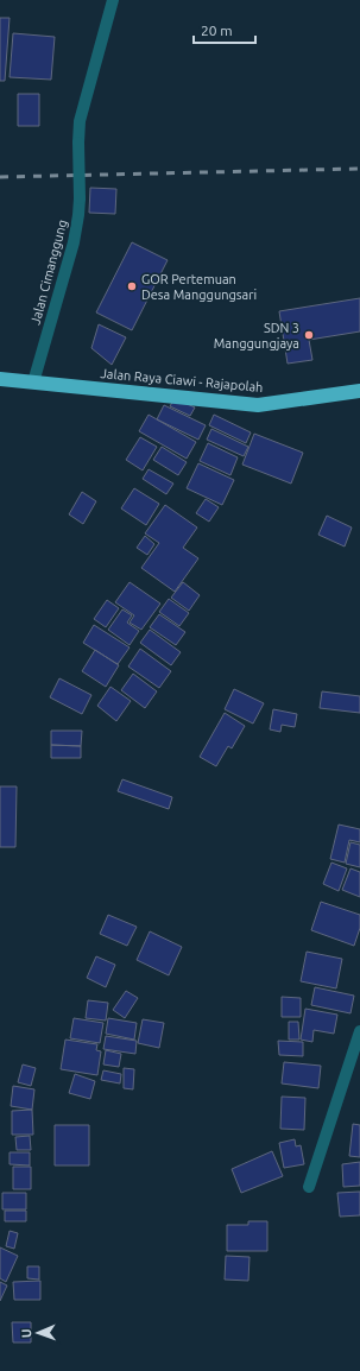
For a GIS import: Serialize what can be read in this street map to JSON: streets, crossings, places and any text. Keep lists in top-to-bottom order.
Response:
{
  "streets": {
    "highway": ["Jalan Raya Ciawi - Rajapolah"],
    "street": ["Jalan Cimanggung"]
  },
  "crossings": [
    ["Jalan Cimanggung", "Jalan Raya Ciawi - Rajapolah"]
  ],
  "places": ["GOR Pertemuan Desa Manggungsari", "SDN 3 Manggungjaya"],
  "scale_bar": "20 m",
  "north": "left"
}
